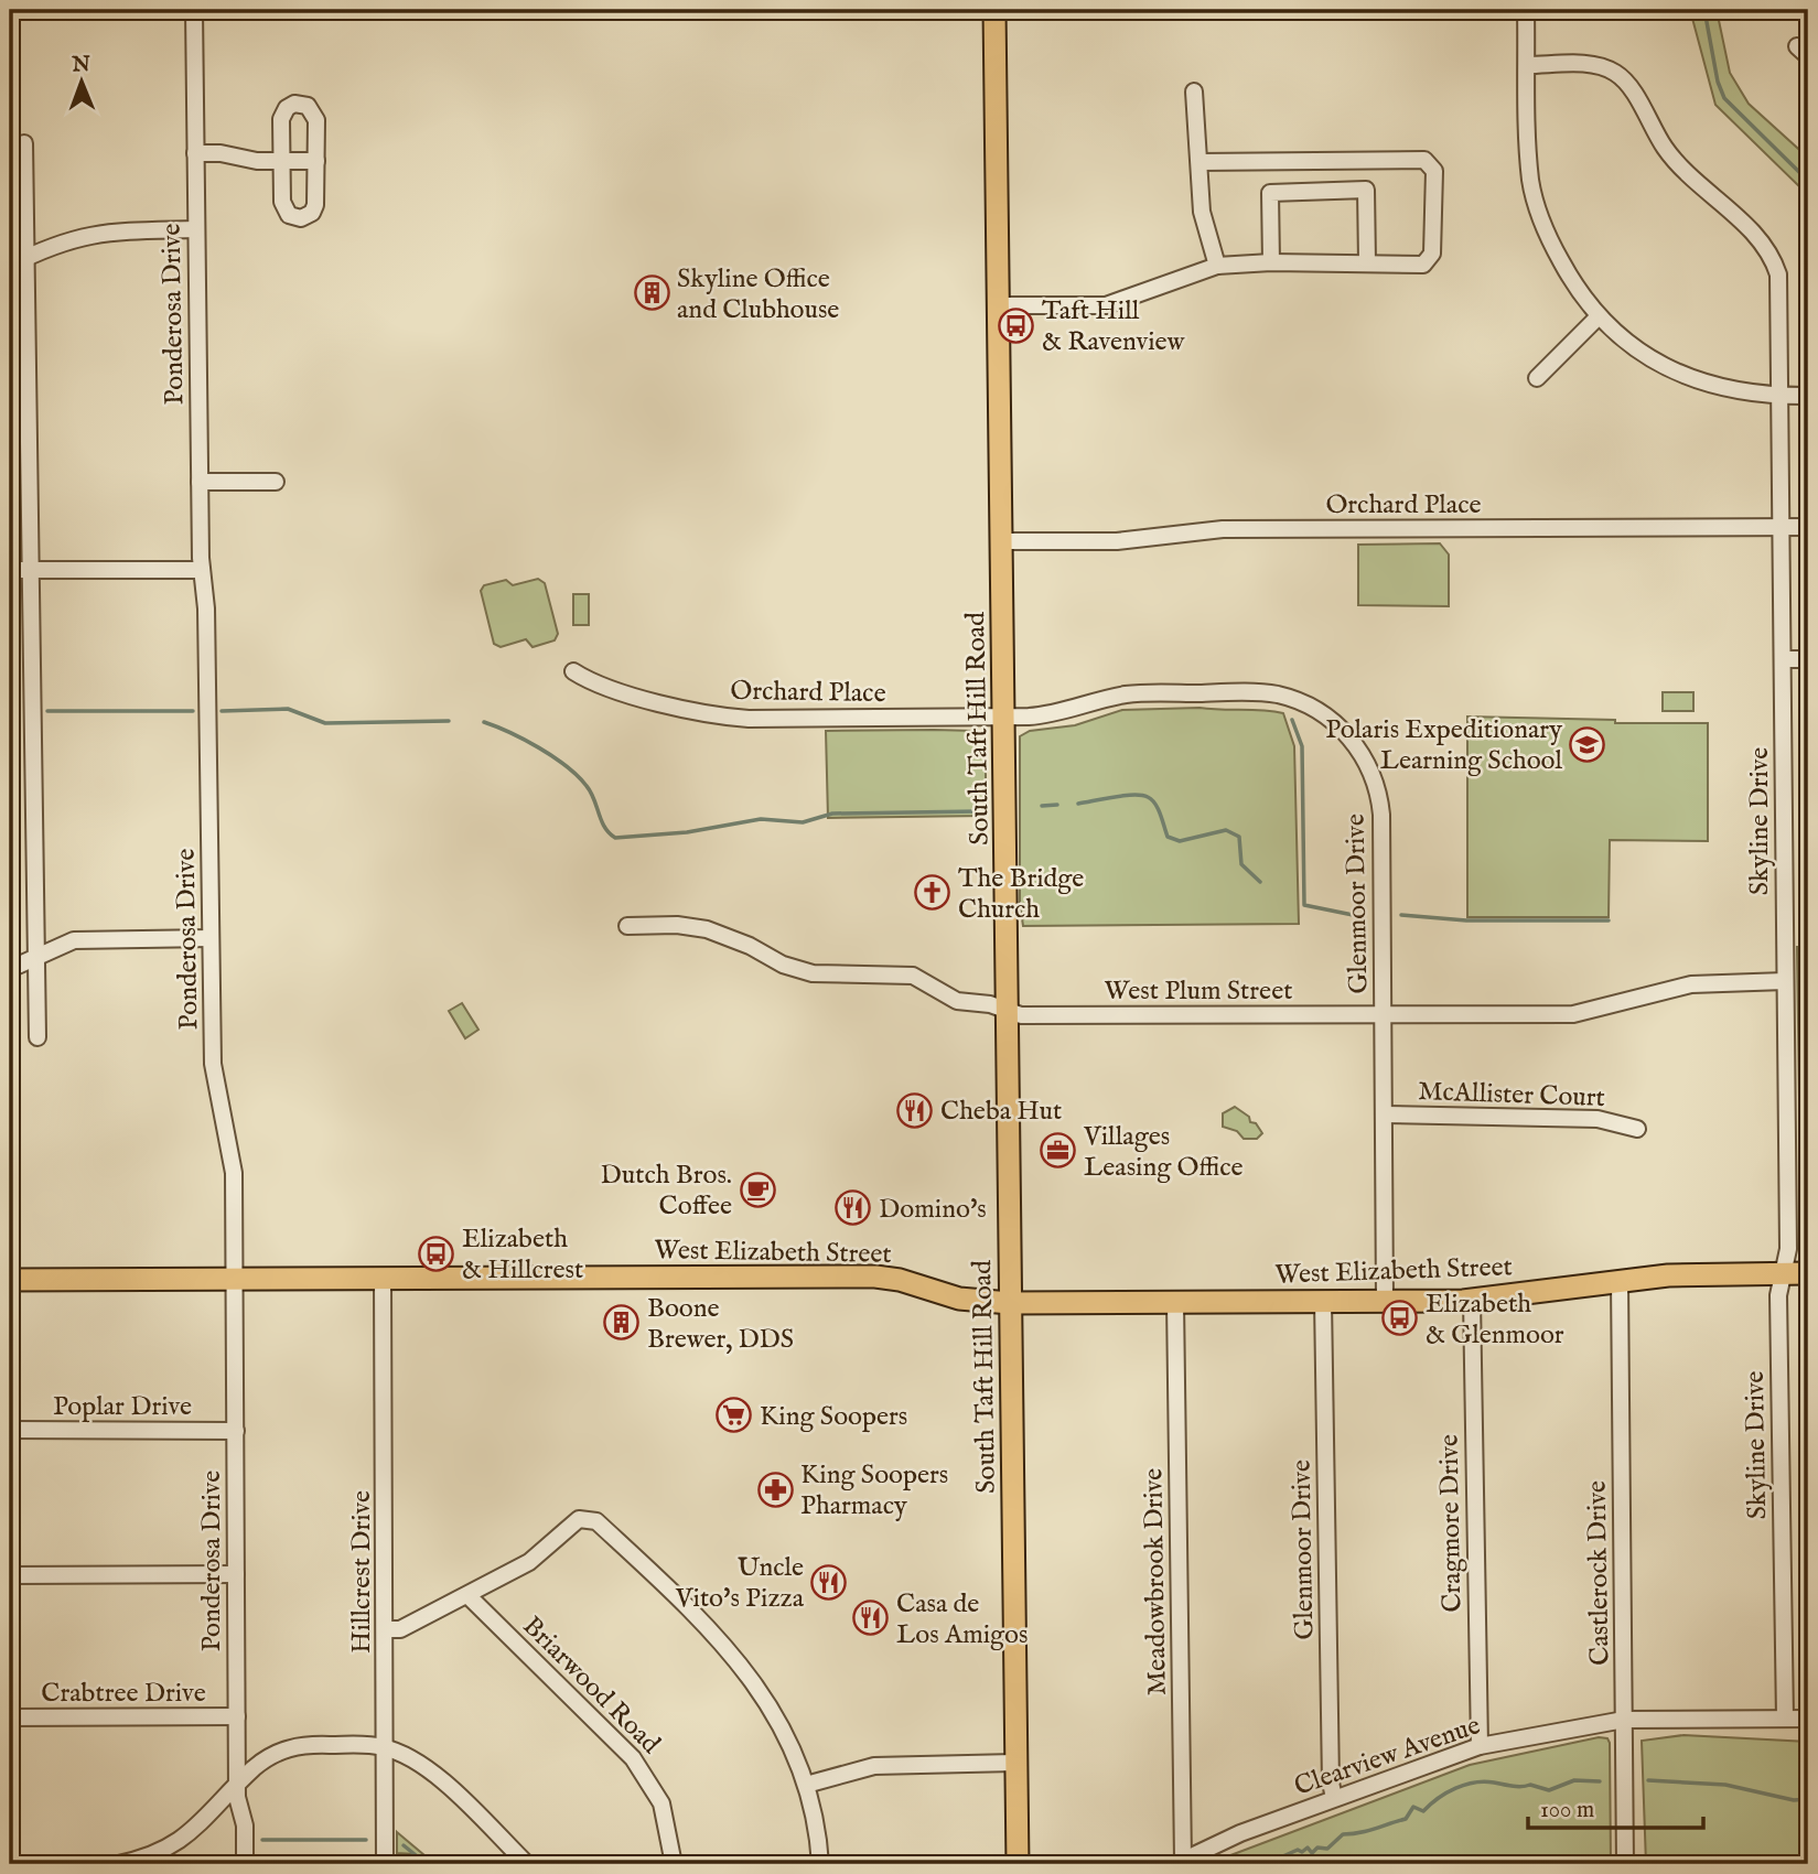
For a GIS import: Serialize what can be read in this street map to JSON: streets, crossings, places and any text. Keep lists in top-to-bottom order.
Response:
{
  "streets": {
    "main road": ["South Taft Hill Road", "West Elizabeth Street"],
    "street": [
      "Ponderosa Drive",
      "Orchard Place",
      "Skyline Drive",
      "Glenmoor Drive",
      "West Plum Street",
      "McAllister Court",
      "Poplar Drive",
      "Cragmore Drive",
      "Hillcrest Drive",
      "Castlerock Drive",
      "Meadowbrook Drive",
      "Briarwood Road",
      "Crabtree Drive",
      "Clearview Avenue"
    ]
  },
  "crossings": [
    ["Ponderosa Drive", "West Elizabeth Street"],
    ["Ponderosa Drive", "Poplar Drive"],
    ["Ponderosa Drive", "Crabtree Drive"],
    ["Orchard Place", "South Taft Hill Road"],
    ["Orchard Place", "Skyline Drive"],
    ["Orchard Place", "Glenmoor Drive"],
    ["South Taft Hill Road", "Glenmoor Drive"],
    ["South Taft Hill Road", "West Plum Street"],
    ["South Taft Hill Road", "West Elizabeth Street"],
    ["Skyline Drive", "West Plum Street"],
    ["Skyline Drive", "West Elizabeth Street"],
    ["Skyline Drive", "Clearview Avenue"],
    ["Glenmoor Drive", "West Plum Street"],
    ["Glenmoor Drive", "McAllister Court"],
    ["Glenmoor Drive", "West Elizabeth Street"],
    ["Glenmoor Drive", "Clearview Avenue"],
    ["West Elizabeth Street", "Cragmore Drive"],
    ["West Elizabeth Street", "Hillcrest Drive"],
    ["West Elizabeth Street", "Castlerock Drive"],
    ["West Elizabeth Street", "Meadowbrook Drive"],
    ["Cragmore Drive", "Clearview Avenue"],
    ["Castlerock Drive", "Clearview Avenue"],
    ["Meadowbrook Drive", "Clearview Avenue"]
  ],
  "places": {
    "building": ["Skyline Office and Clubhouse", "Boone Brewer, DDS"],
    "bus stop": ["Taft Hill & Ravenview", "Elizabeth & Hillcrest", "Elizabeth & Glenmoor"],
    "school or university": ["Polaris Expeditionary Learning School"],
    "church": ["The Bridge Church"],
    "restaurant": [
      "Cheba Hut",
      "Domino's",
      "Uncle Vito's Pizza",
      "Casa de Los Amigos"
    ],
    "office": ["Villages Leasing Office"],
    "cafe": ["Dutch Bros. Coffee"],
    "supermarket": ["King Soopers"],
    "pharmacy": ["King Soopers Pharmacy"]
  },
  "scale_bar": "100 m",
  "north": "top"
}
